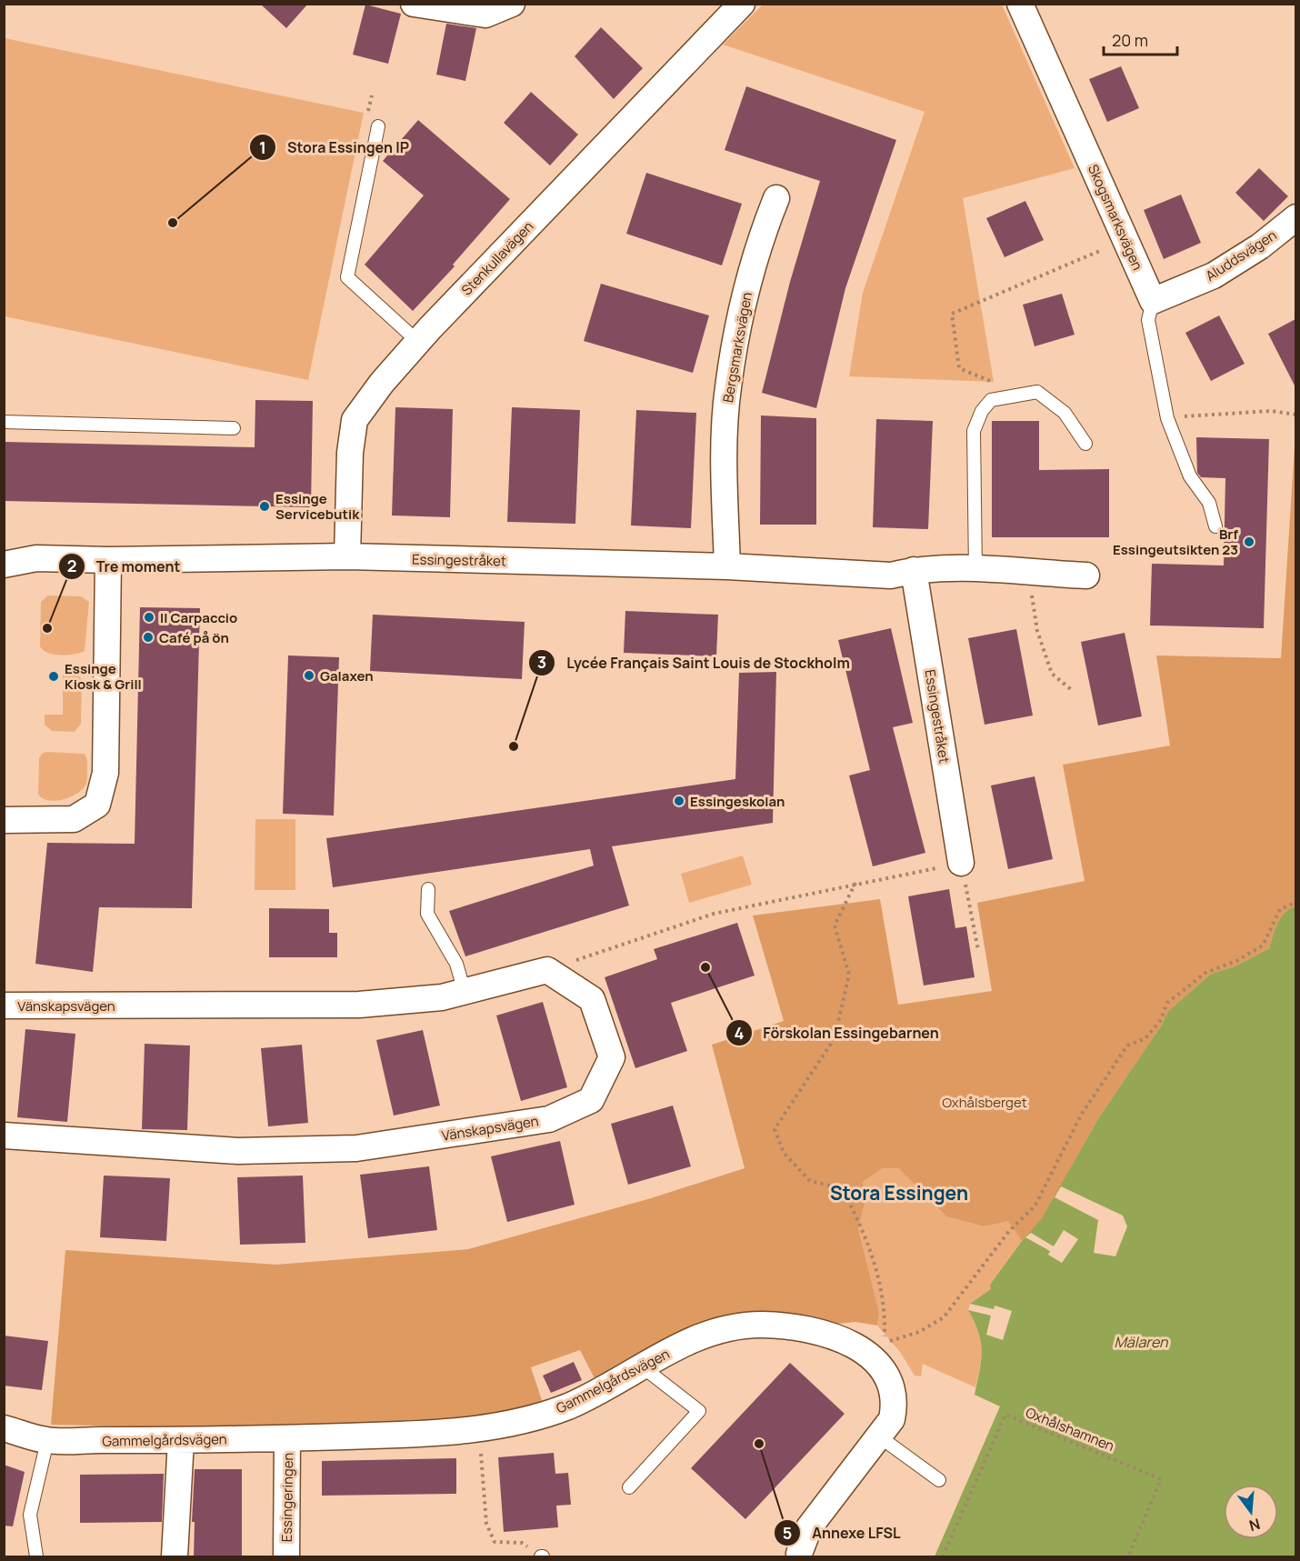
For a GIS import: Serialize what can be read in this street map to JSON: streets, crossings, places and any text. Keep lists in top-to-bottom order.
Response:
{
  "streets": {
    "street": [
      "Skogsmarksvägen",
      "Aluddsvägen",
      "Stenkullavägen",
      "Bergsmarksvägen",
      "Essingestråket",
      "Vänskapsvägen",
      "Gammelgårdsvägen",
      "Essingeringen"
    ],
    "path": ["Oxhålshamnen"]
  },
  "crossings": [
    ["Skogsmarksvägen", "Aluddsvägen"],
    ["Stenkullavägen", "Essingestråket"],
    ["Bergsmarksvägen", "Essingestråket"],
    ["Gammelgårdsvägen", "Essingeringen"]
  ],
  "districts": ["Stora Essingen"],
  "water": ["Mälaren"],
  "parks": ["Oxhålsberget"],
  "places": [
    "Stora Essingen IP",
    "Essinge Servicebutik",
    "Brf Essingeutsikten 23",
    "Il Carpaccio",
    "Tre moment",
    "Café på ön",
    "Galaxen",
    "Essinge Kiosk & Grill",
    "Lycée Français Saint Louis de Stockholm",
    "Essingeskolan",
    "Förskolan Essingebarnen",
    "Annexe LFSL"
  ],
  "scale_bar": "20 m",
  "north": "bottom"
}
